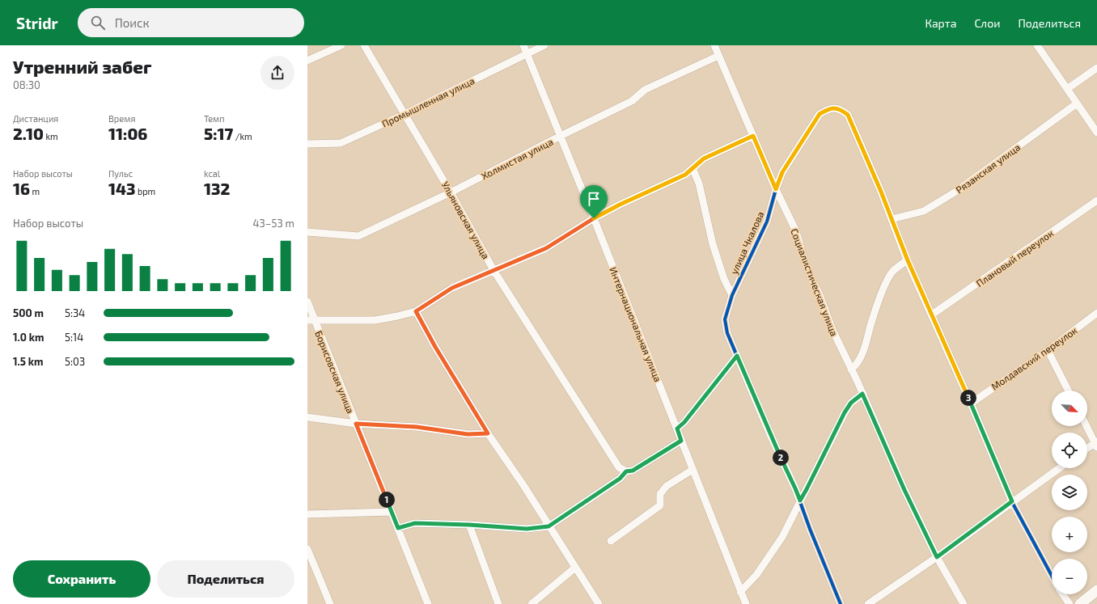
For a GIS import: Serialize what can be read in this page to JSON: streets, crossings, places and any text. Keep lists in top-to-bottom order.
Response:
{
  "streets": {
    "street": [
      "Промышленная улица",
      "Холмистая улица",
      "Рязанская улица",
      "Ульяновская улица",
      "улица Чкалова",
      "Плановый переулок",
      "Социалистическая улица",
      "Интернациональная улица",
      "Молдавский переулок",
      "Борисовская улица"
    ]
  },
  "crossings": [
    ["Промышленная улица", "Ульяновская улица"],
    ["Промышленная улица", "Интернациональная улица"],
    ["Холмистая улица", "Ульяновская улица"],
    ["Холмистая улица", "Социалистическая улица"],
    ["Холмистая улица", "Интернациональная улица"],
    ["Рязанская улица", "улица Чкалова"],
    ["улица Чкалова", "Социалистическая улица"]
  ],
  "north": "bottom right",
  "page": {
    "header": "Stridr",
    "search": "Поиск",
    "nav": ["Карта", "Слои", "Поделиться"],
    "heading": ["Утренний забег", "08:30"],
    "stats": [
      ["Дистанция", "2.10 km"],
      ["Время", "11:06"],
      ["Темп", "5:17 /km"],
      ["Набор высоты", "16 m"],
      ["Пульс", "143 bpm"],
      ["kcal", "132"]
    ],
    "chart": ["Набор высоты", "43–53 m"],
    "list": [
      {
        "name": "500 m",
        "note": "5:34"
      },
      {
        "name": "1.0 km",
        "note": "5:14"
      },
      {
        "name": "1.5 km",
        "note": "5:03"
      }
    ],
    "pins": ["3", "2", "1"],
    "map_buttons": ["+", "−"],
    "buttons": ["Сохранить", "Поделиться"]
  }
}
